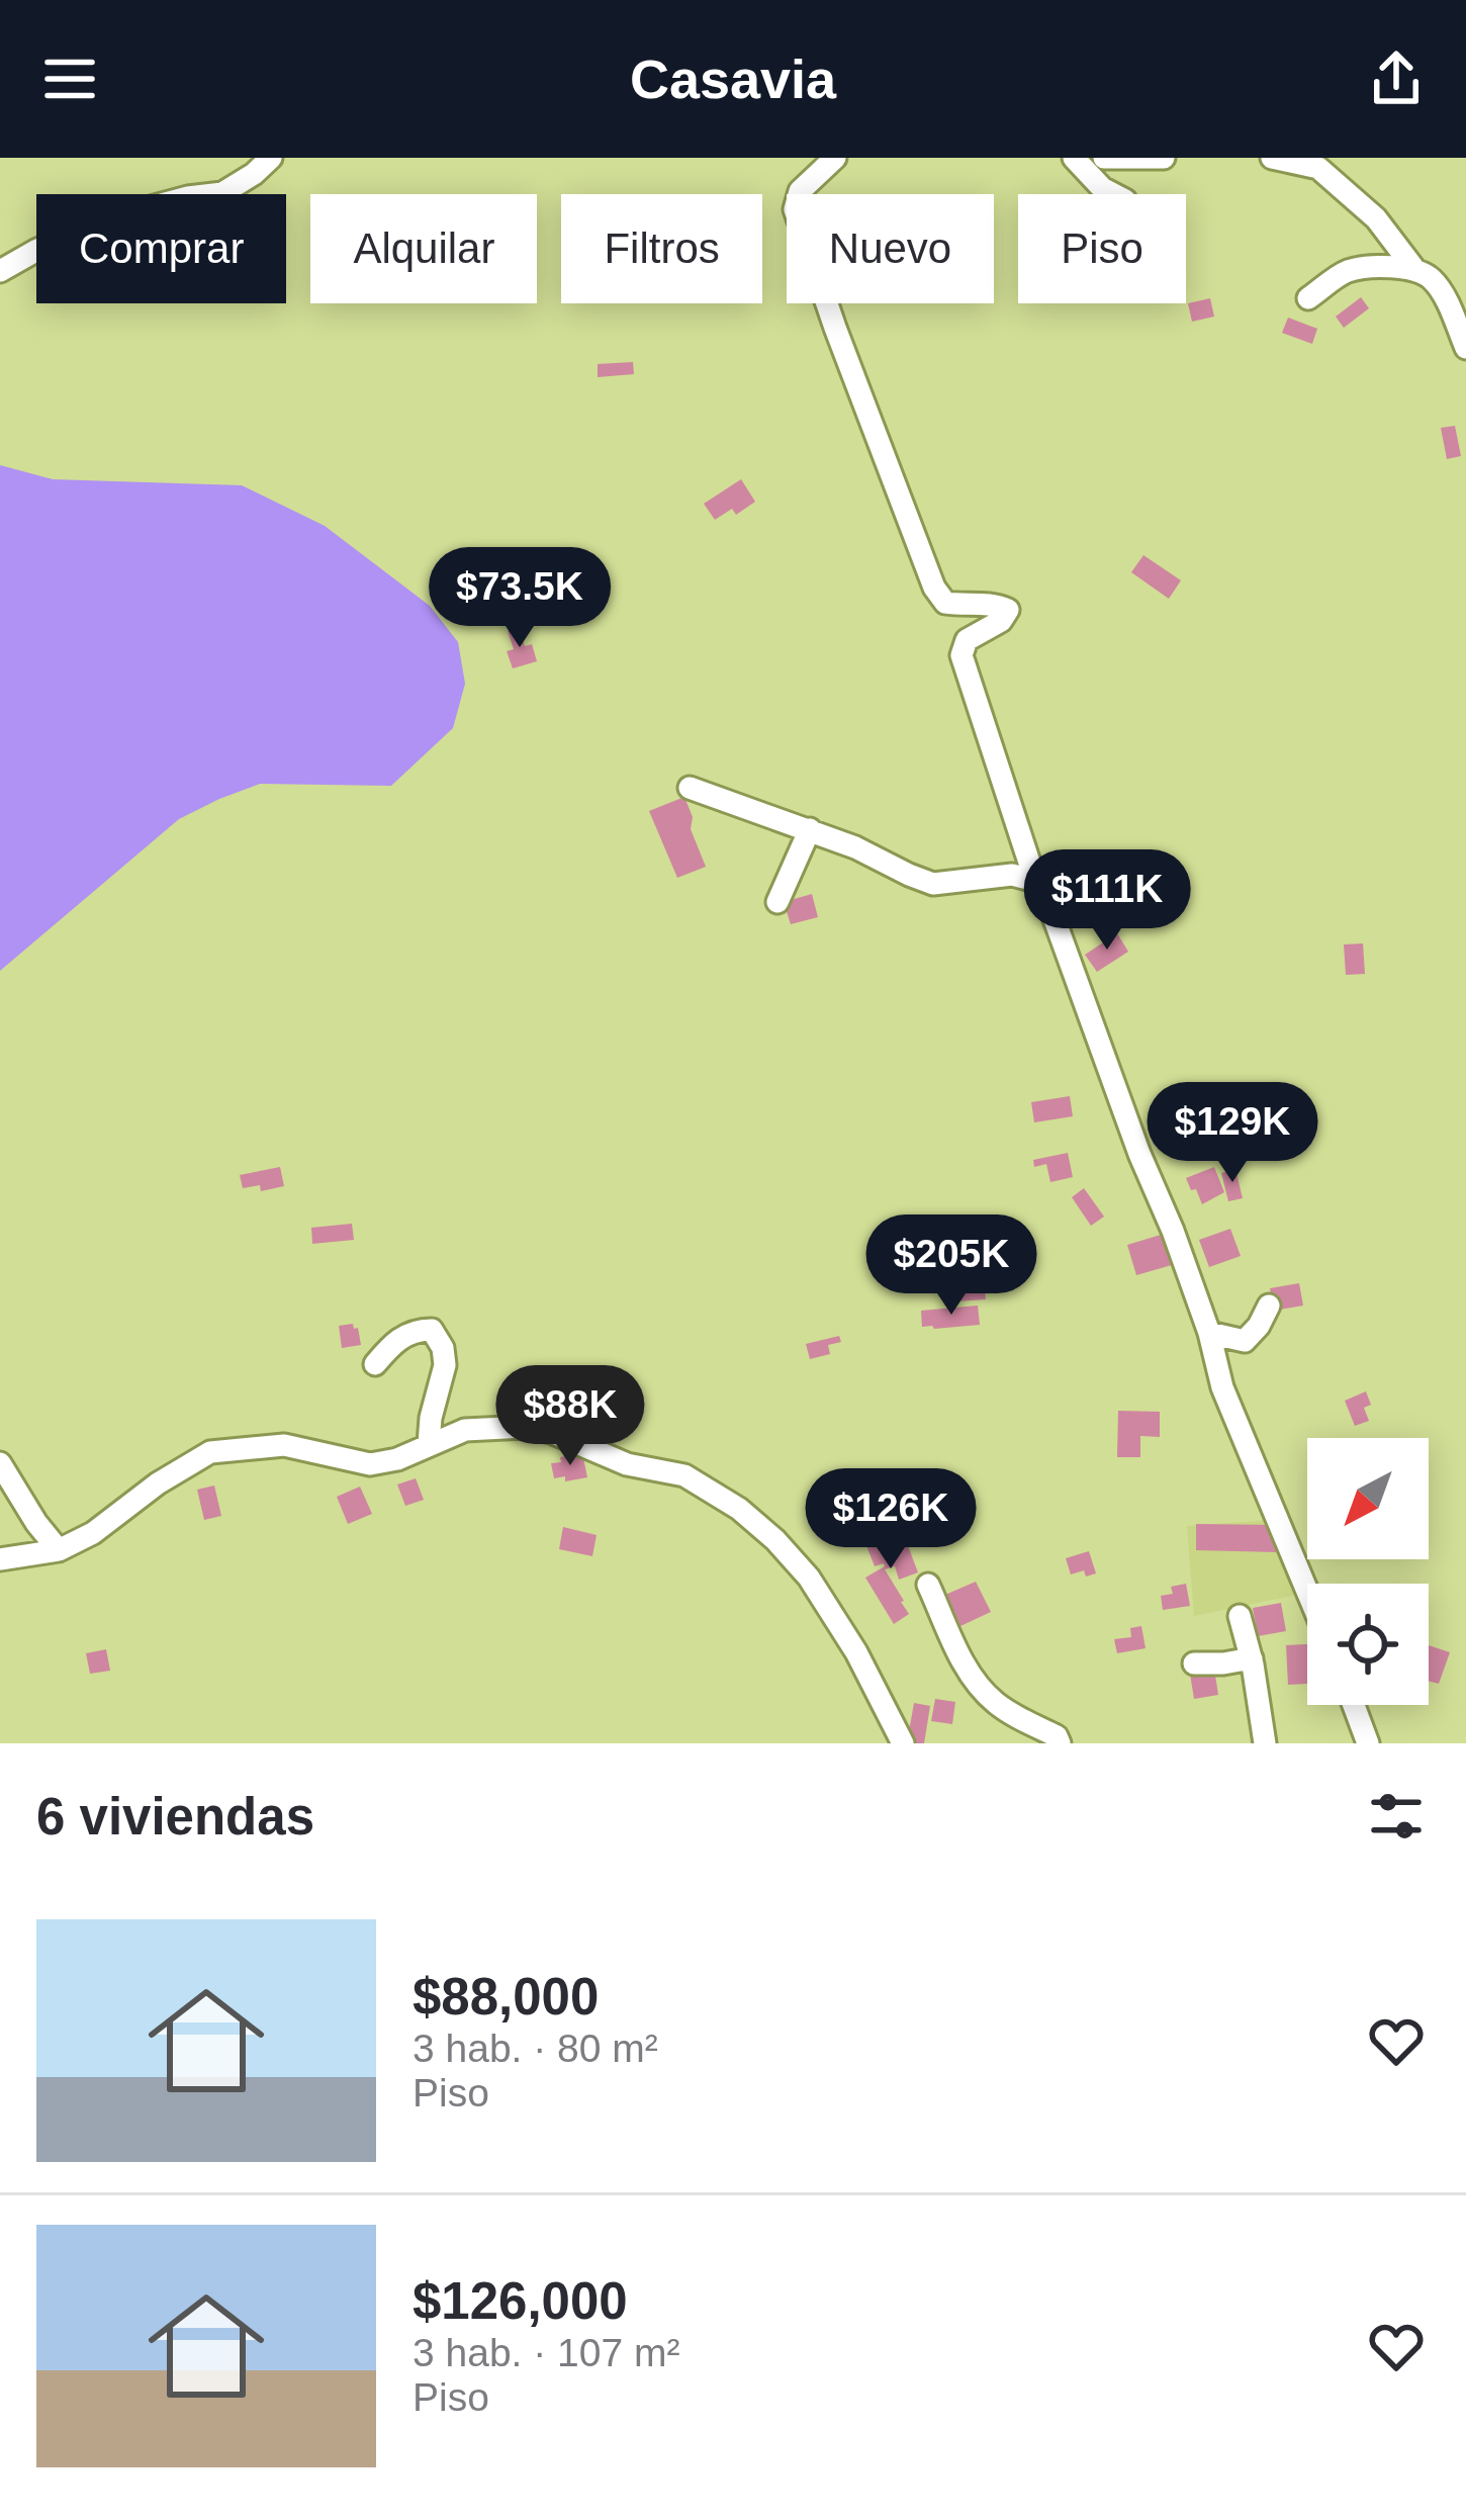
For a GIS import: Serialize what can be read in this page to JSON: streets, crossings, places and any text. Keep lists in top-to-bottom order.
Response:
{
  "north": "bottom left",
  "page": {
    "header": "Casavia",
    "chip": [
      "Comprar",
      "Alquilar",
      "Filtros",
      "Nuevo",
      "Piso"
    ],
    "price": [
      "$73.5K",
      "$111K",
      "$129K",
      "$205K",
      "$88K",
      "$126K"
    ],
    "heading": "6 viviendas",
    "list": [
      {
        "name": "$88,000",
        "note": "3 hab. · 80 m² · Piso"
      },
      {
        "name": "$126,000",
        "note": "3 hab. · 107 m² · Piso"
      }
    ]
  }
}
